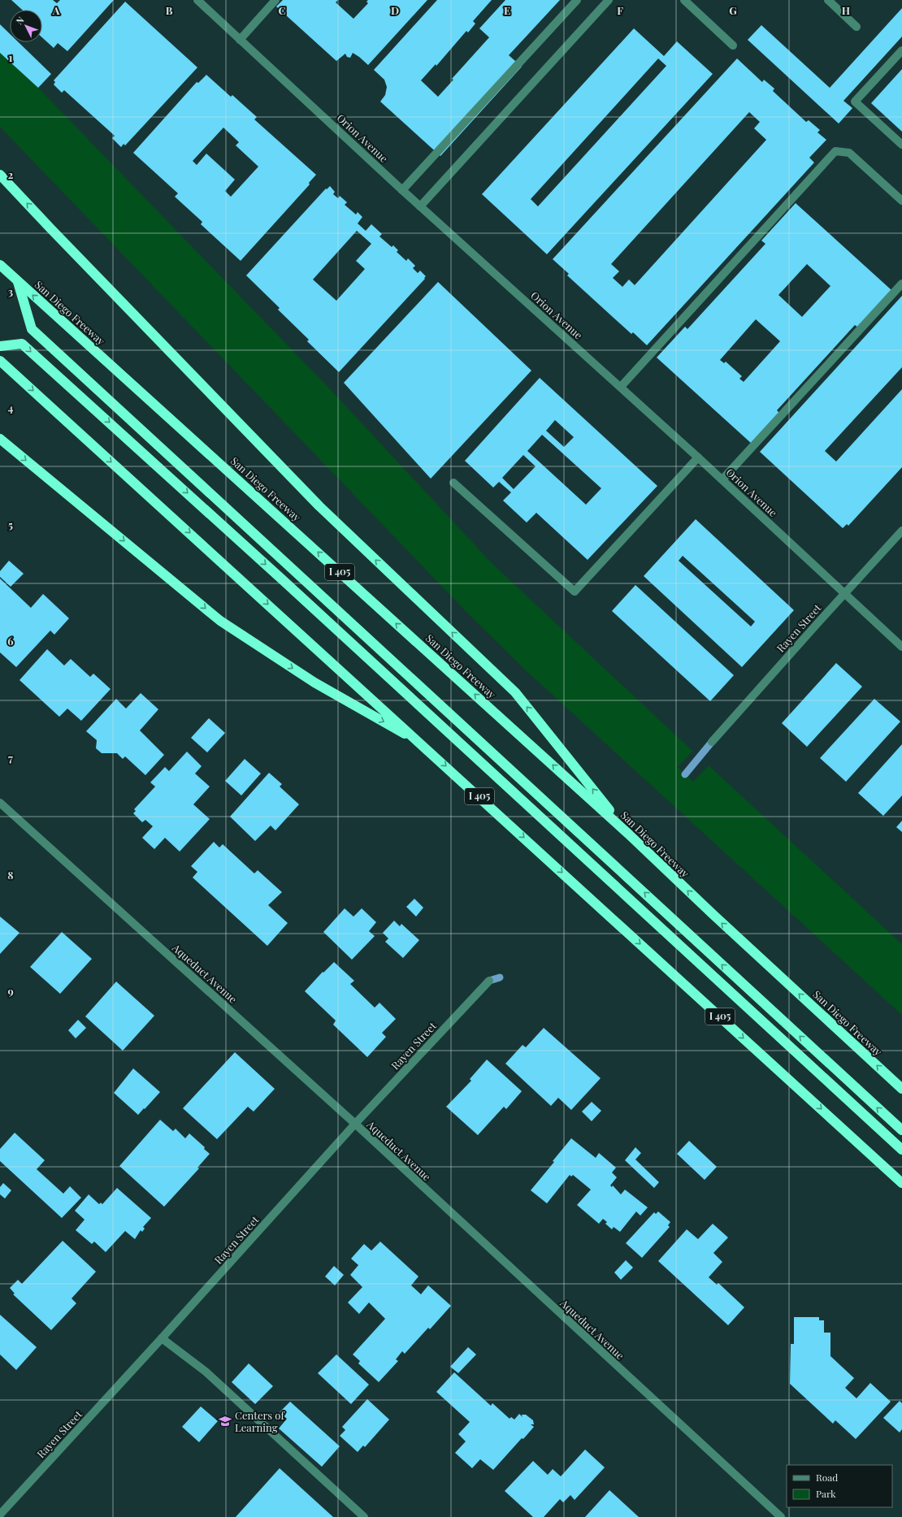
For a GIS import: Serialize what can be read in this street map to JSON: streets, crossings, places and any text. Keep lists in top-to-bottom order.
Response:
{
  "streets": {
    "highway": ["San Diego Freeway", "I 405"],
    "street": ["Orion Avenue", "Rayen Street", "Aqueduct Avenue"]
  },
  "crossings": [
    ["Orion Avenue", "Rayen Street"],
    ["Rayen Street", "Aqueduct Avenue"]
  ],
  "places": {
    "school or university": ["Centers of Learning"]
  },
  "legend": ["Road", "Park"],
  "north": "top left",
  "grid": {
    "columns": [
      "A",
      "B",
      "C",
      "D",
      "E",
      "F",
      "G",
      "H"
    ],
    "rows": [
      "1",
      "2",
      "3",
      "4",
      "5",
      "6",
      "7",
      "8",
      "9"
    ]
  }
}
